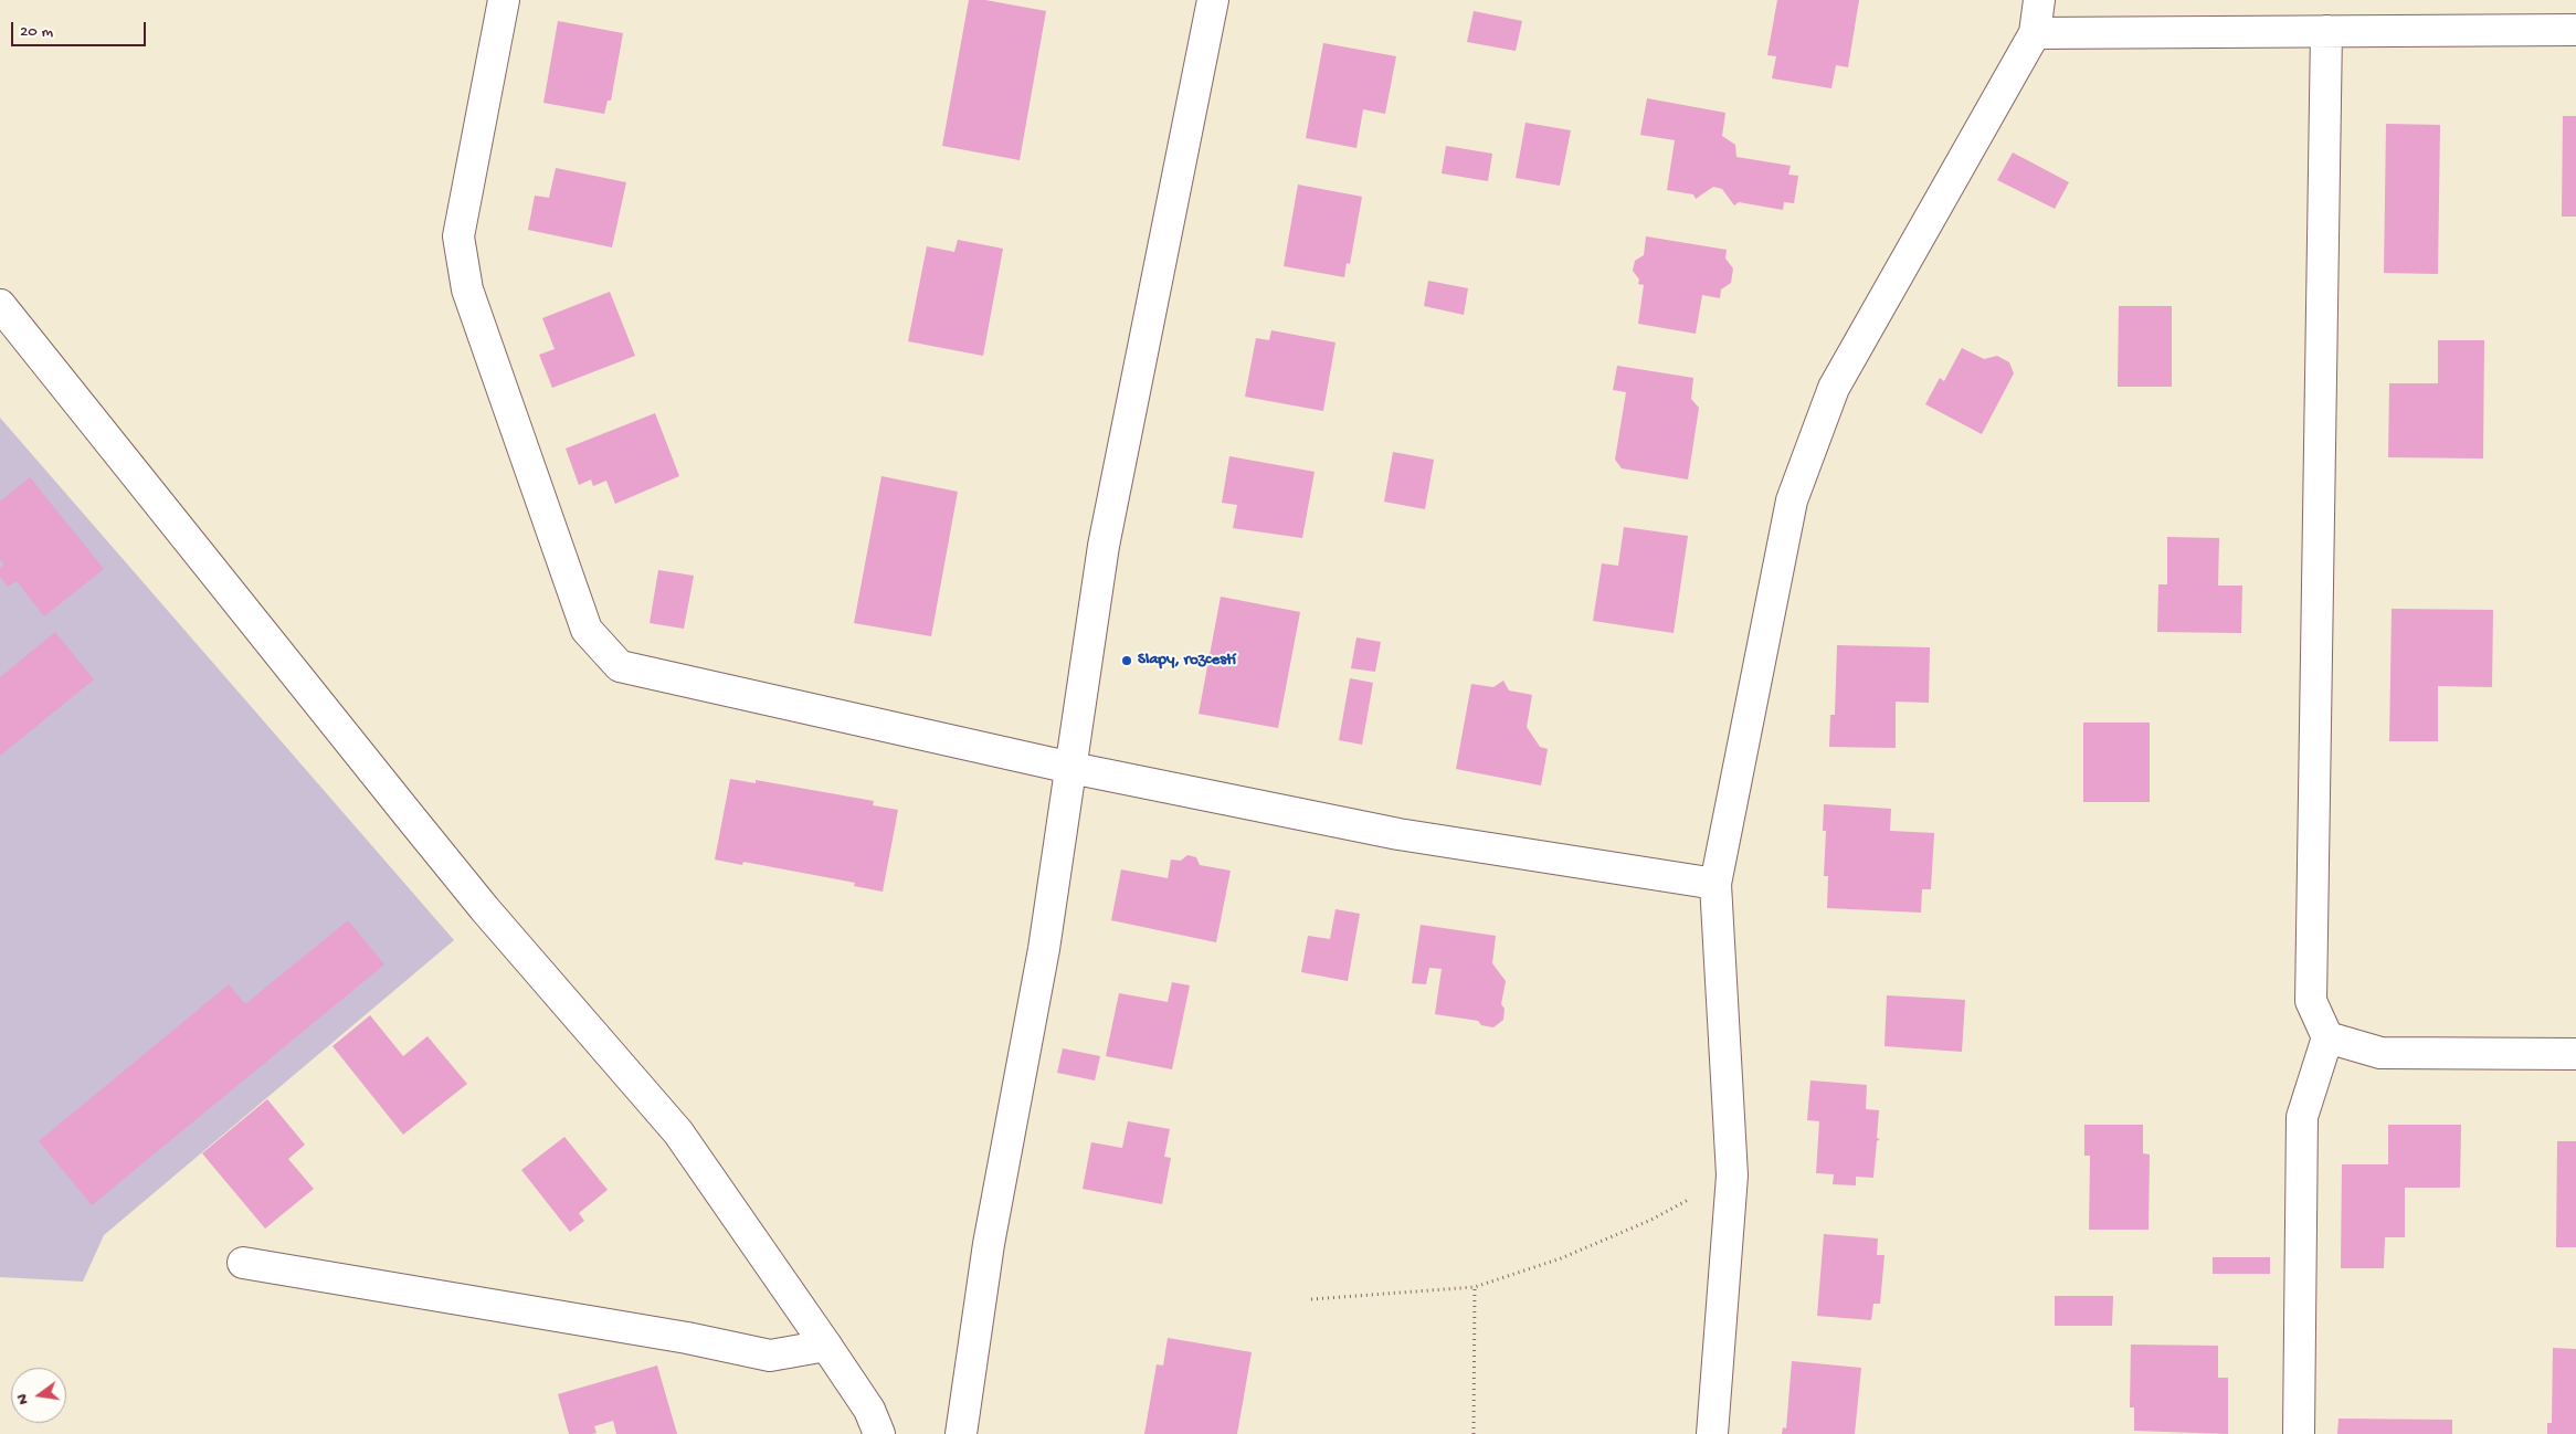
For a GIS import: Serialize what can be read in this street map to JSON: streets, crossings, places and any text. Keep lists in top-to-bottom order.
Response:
{
  "places": ["Slapy, rozcestí"],
  "scale_bar": "20 m",
  "north": "left"
}
